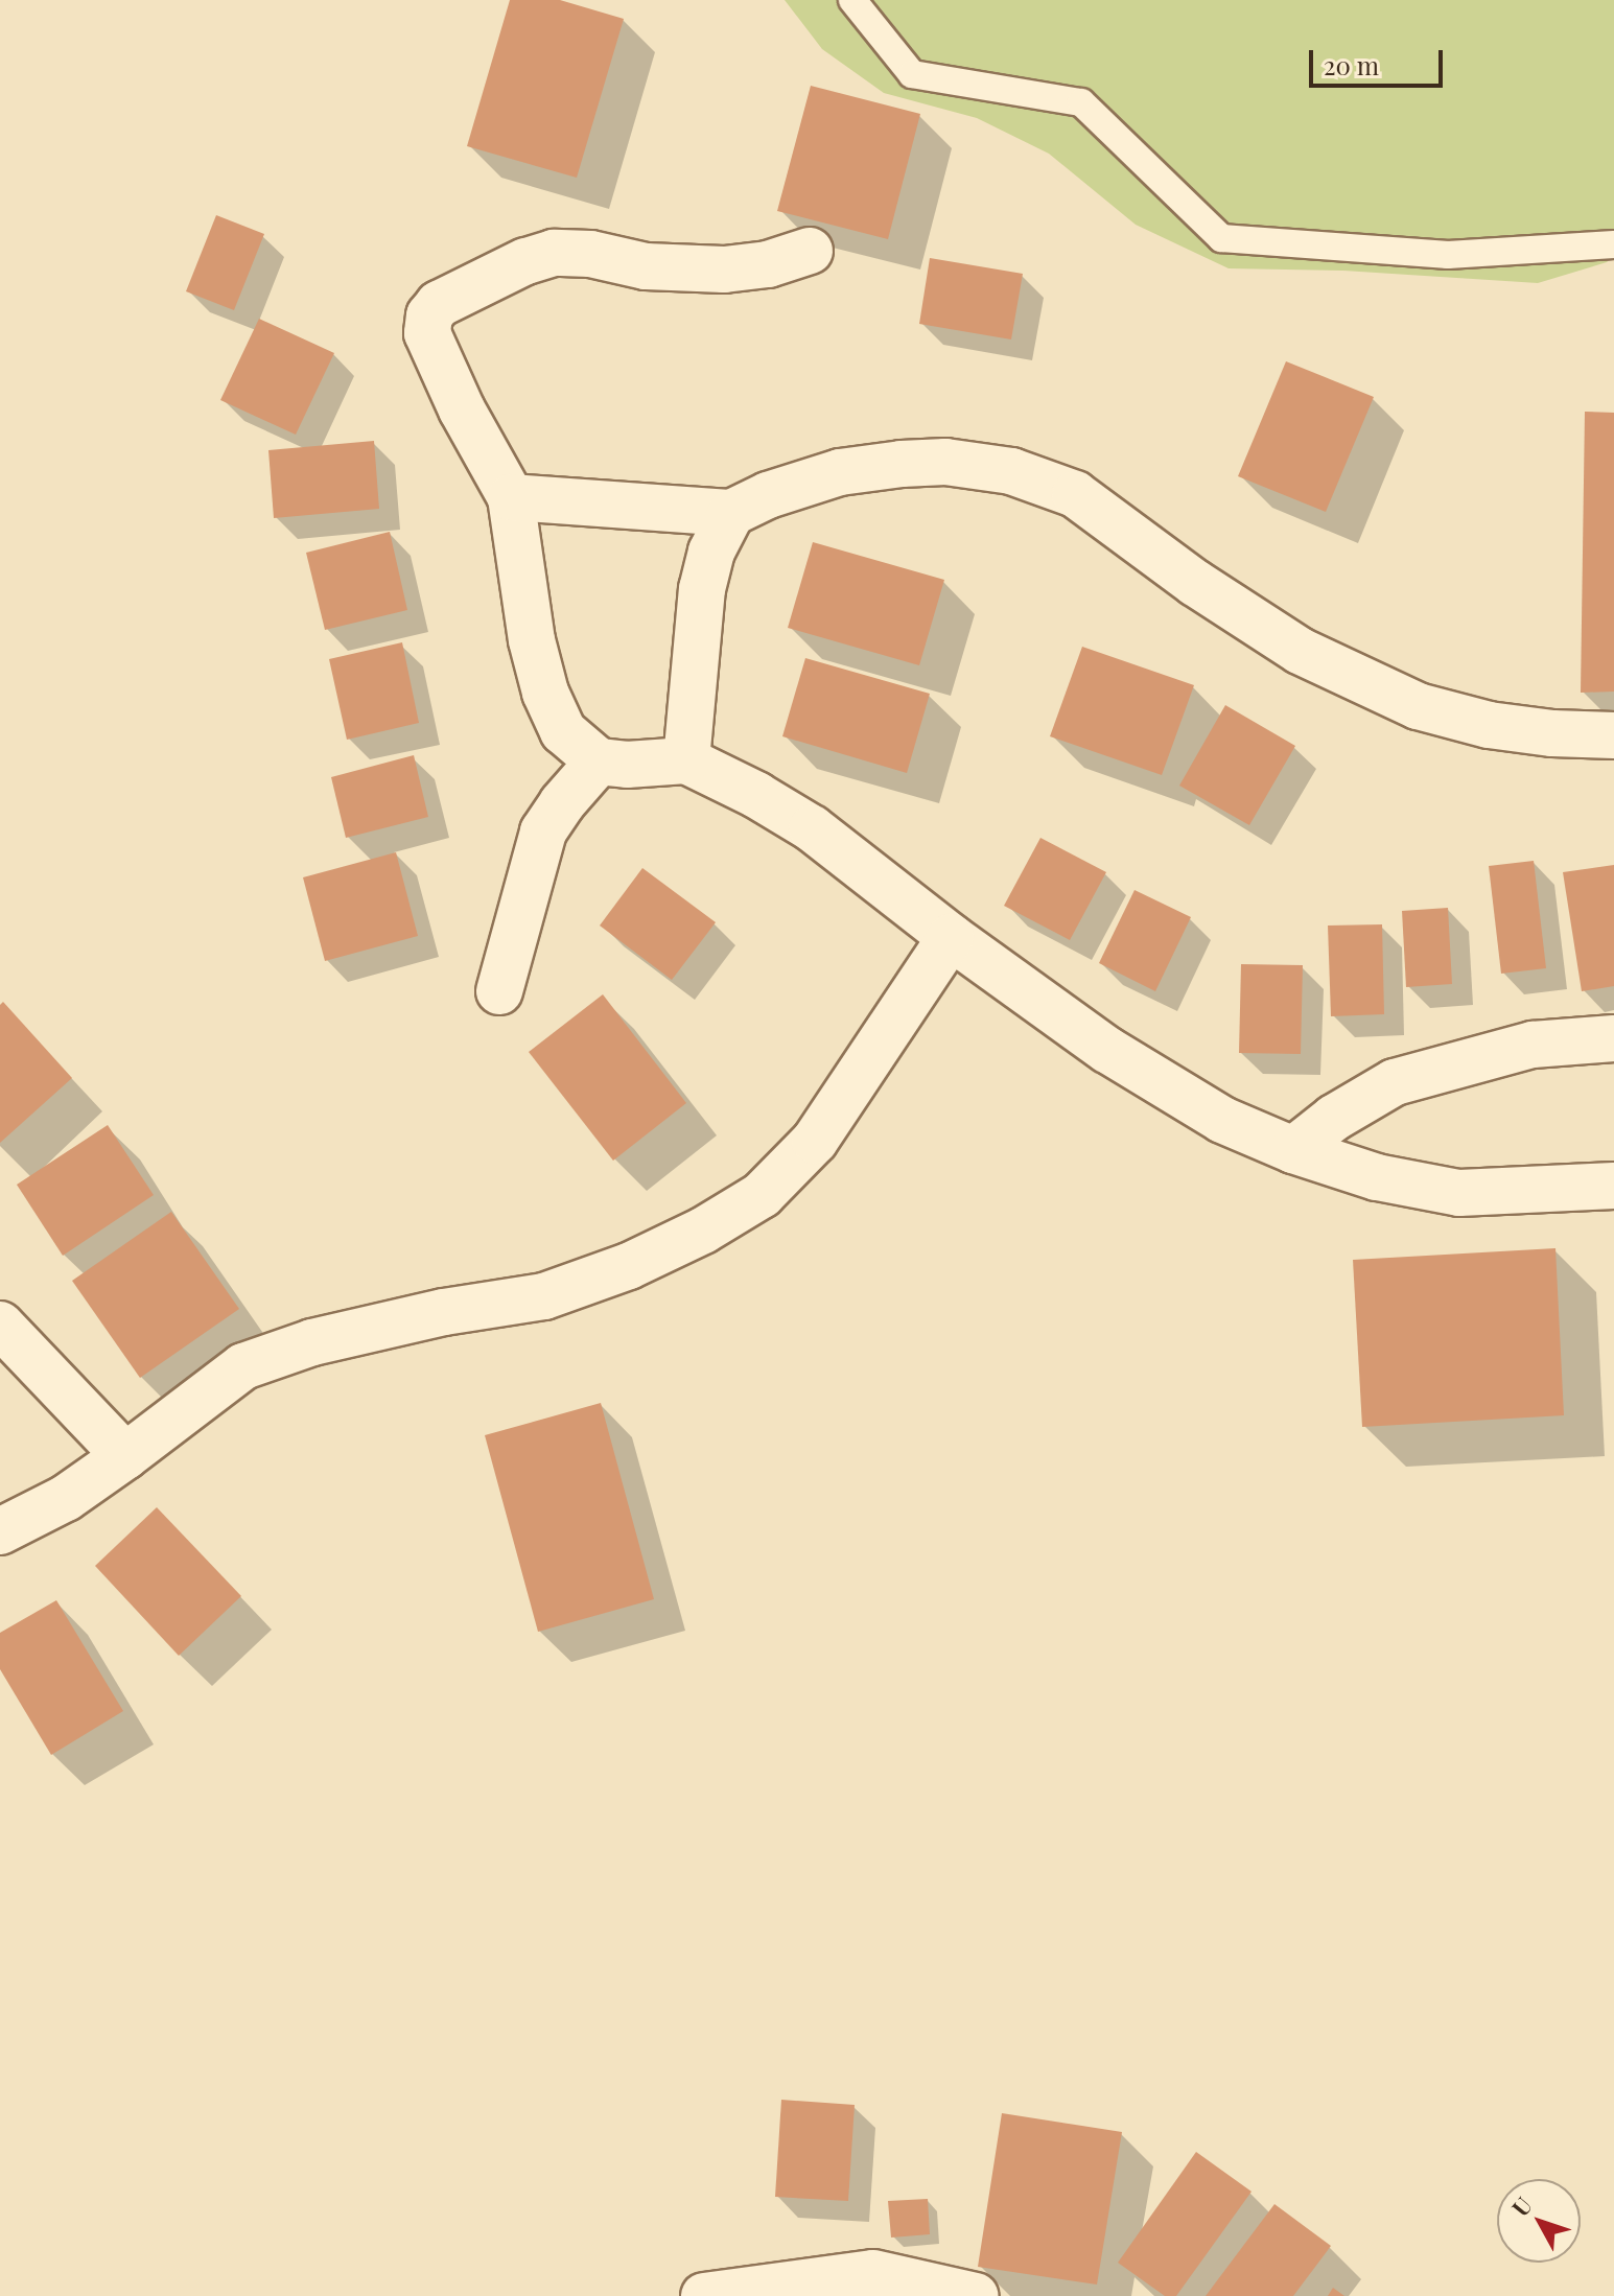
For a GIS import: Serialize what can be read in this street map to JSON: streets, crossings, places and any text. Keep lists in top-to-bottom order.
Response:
{
  "scale_bar": "20 m",
  "north": "top left"
}
